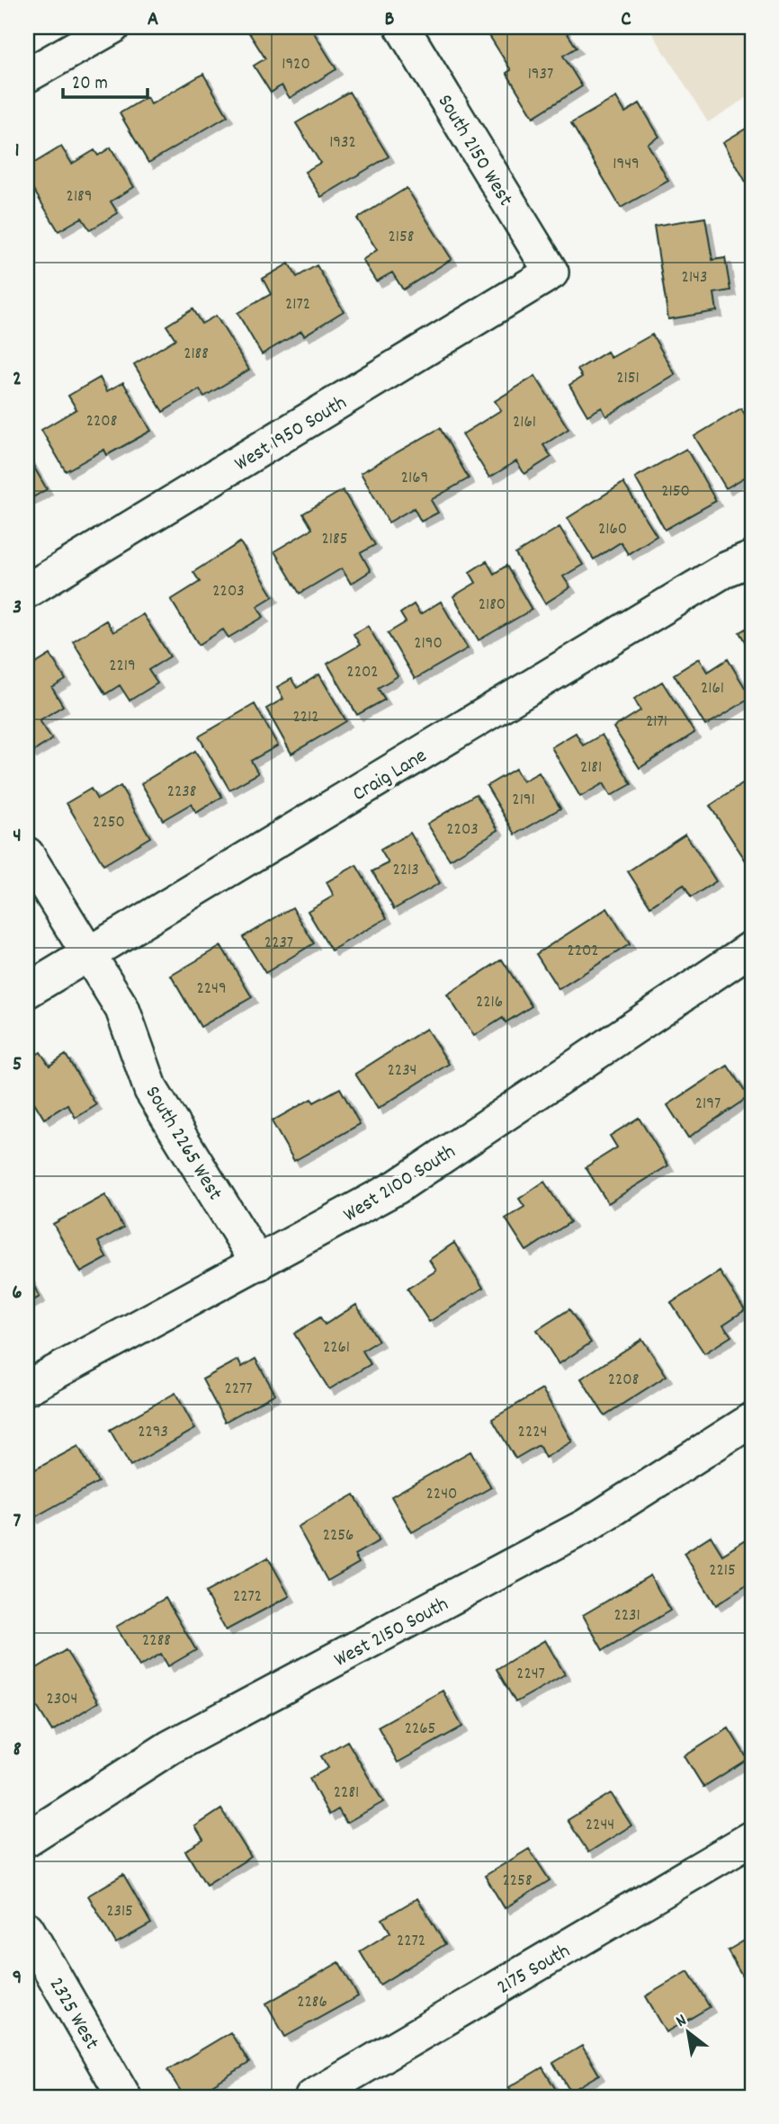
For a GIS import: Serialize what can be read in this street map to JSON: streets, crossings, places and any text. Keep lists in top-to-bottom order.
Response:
{
  "streets": {
    "street": [
      "South 2150 West",
      "West 1950 South",
      "Craig Lane",
      "South 2265 West",
      "West 2100 South",
      "West 2150 South",
      "2175 South",
      "2325 West"
    ]
  },
  "crossings": [
    ["South 2150 West", "West 1950 South"],
    ["Craig Lane", "South 2265 West"],
    ["South 2265 West", "West 2100 South"]
  ],
  "house_numbers": [
    "1920",
    "1937",
    "1932",
    "1949",
    "2189",
    "2158",
    "2143",
    "2172",
    "2188",
    "2151",
    "2208",
    "2161",
    "2169",
    "2150",
    "2160",
    "2185",
    "2203",
    "2180",
    "2190",
    "2219",
    "2202",
    "2161",
    "2212",
    "2171",
    "2181",
    "2238",
    "2191",
    "2250",
    "2203",
    "2213",
    "2237",
    "2202",
    "2249",
    "2216",
    "2234",
    "2197",
    "2261",
    "2208",
    "2277",
    "2293",
    "2224",
    "2240",
    "2256",
    "2215",
    "2272",
    "2231",
    "2288",
    "2247",
    "2304",
    "2265",
    "2281",
    "2244",
    "2258",
    "2315",
    "2272",
    "2286"
  ],
  "scale_bar": "20 m",
  "north": "top left",
  "grid": {
    "columns": ["A", "B", "C"],
    "rows": [
      "1",
      "2",
      "3",
      "4",
      "5",
      "6",
      "7",
      "8",
      "9"
    ]
  }
}
